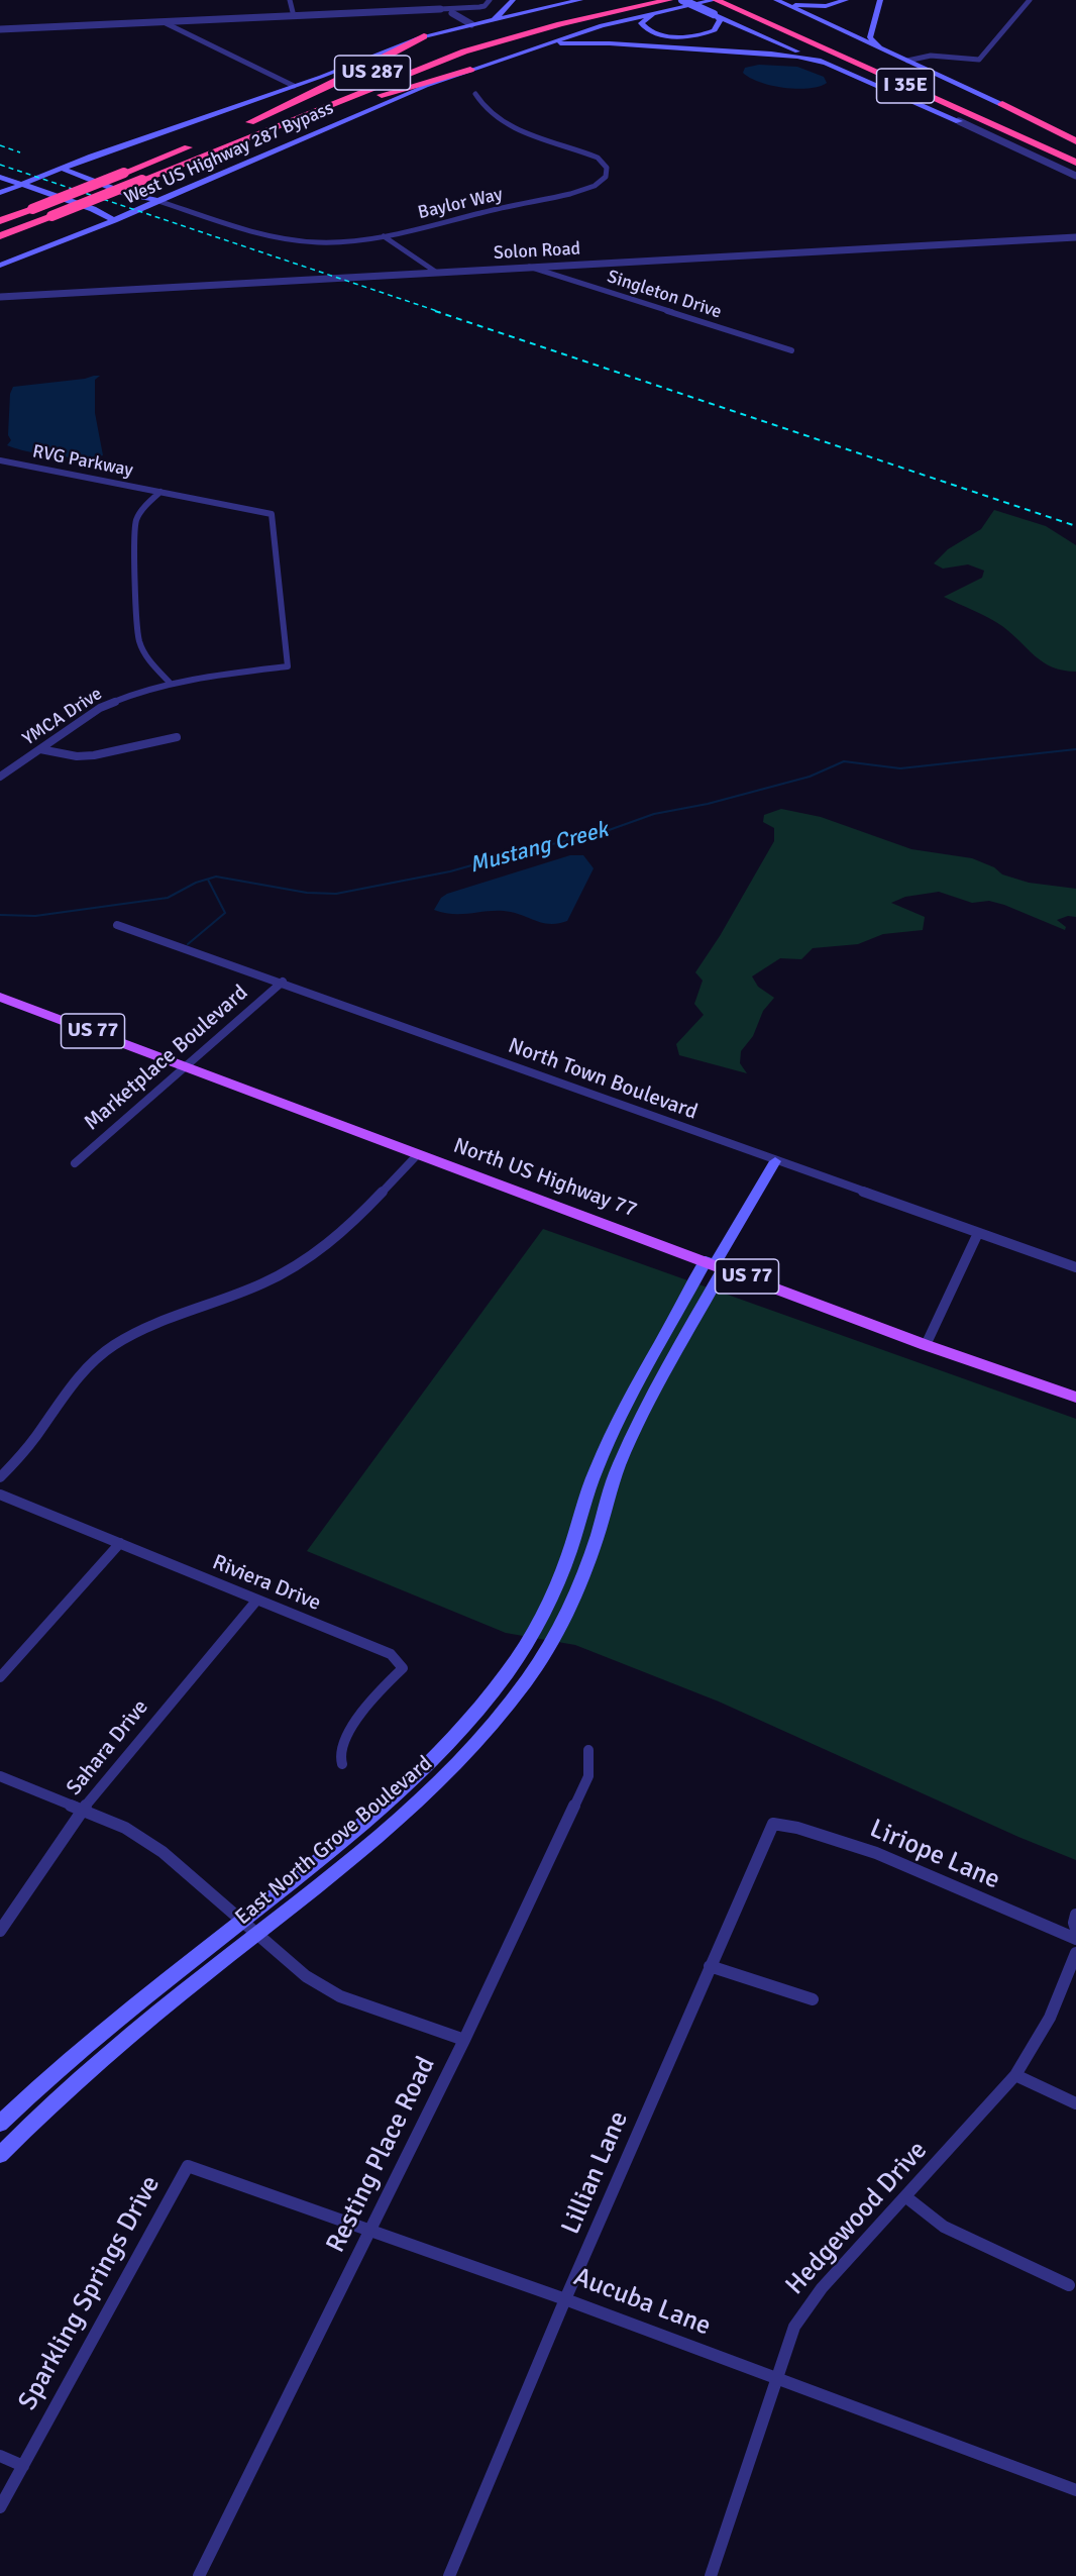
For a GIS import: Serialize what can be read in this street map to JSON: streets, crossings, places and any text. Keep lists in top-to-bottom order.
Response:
{
  "streets": {
    "highway": ["US 287", "I 35E"],
    "main road": [
      "West US Highway 287 Bypass",
      "US 77",
      "North US Highway 77",
      "East North Grove Boulevard"
    ],
    "street": [
      "Baylor Way",
      "Solon Road",
      "Singleton Drive",
      "RVG Parkway",
      "YMCA Drive",
      "Marketplace Boulevard",
      "North Town Boulevard",
      "Riviera Drive",
      "Sahara Drive",
      "Liriope Lane",
      "Resting Place Road",
      "Lillian Lane",
      "Hedgewood Drive",
      "Sparkling Springs Drive",
      "Aucuba Lane"
    ]
  },
  "crossings": [
    ["I 35E", "West US Highway 287 Bypass"],
    ["West US Highway 287 Bypass", "Baylor Way"],
    ["Solon Road", "Singleton Drive"],
    ["RVG Parkway", "YMCA Drive"],
    ["Marketplace Boulevard", "North Town Boulevard"],
    ["Marketplace Boulevard", "North US Highway 77"],
    ["North US Highway 77", "East North Grove Boulevard"],
    ["Riviera Drive", "Sahara Drive"],
    ["Liriope Lane", "Lillian Lane"],
    ["Resting Place Road", "Aucuba Lane"],
    ["Lillian Lane", "Aucuba Lane"],
    ["Hedgewood Drive", "Aucuba Lane"],
    ["Sparkling Springs Drive", "Aucuba Lane"]
  ],
  "water": ["Mustang Creek"]
}
